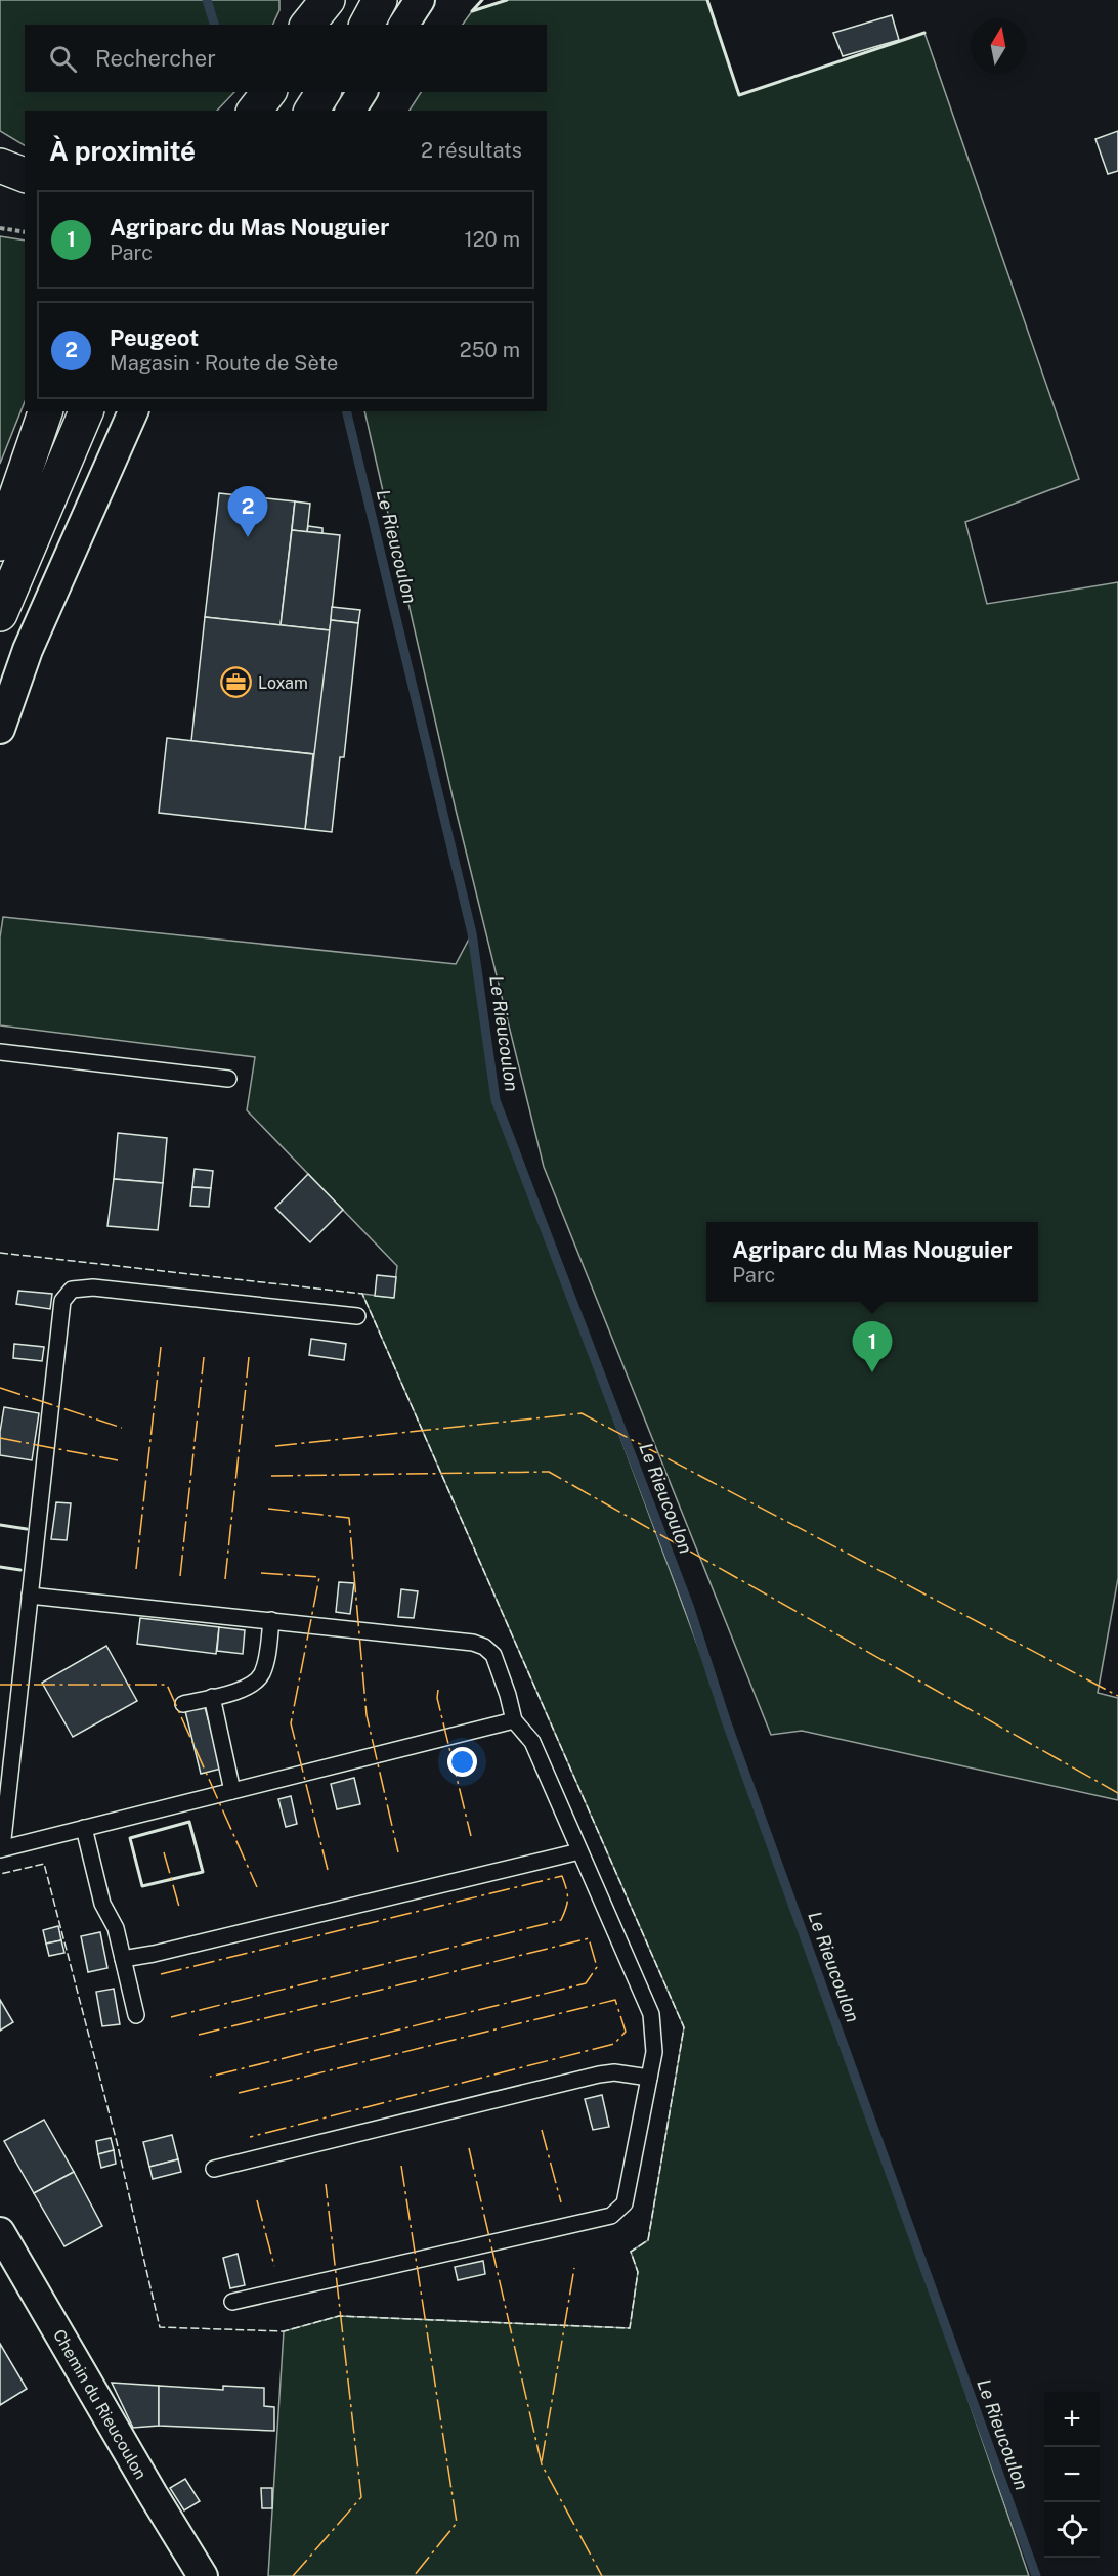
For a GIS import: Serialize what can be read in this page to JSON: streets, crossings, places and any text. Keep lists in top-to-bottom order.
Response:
{
  "streets": {
    "street": ["Chemin du Rieucoulon"]
  },
  "water": ["Le Rieucoulon"],
  "places": {
    "office": ["Loxam"]
  },
  "north": "top",
  "page": {
    "search": "Rechercher",
    "heading": ["À proximité", "2 résultats"],
    "list": [
      {
        "mark": "1",
        "name": "Agriparc du Mas Nouguier",
        "note": "Parc",
        "value": "120 m"
      },
      {
        "mark": "2",
        "name": "Peugeot",
        "note": "Magasin · Route de Sète",
        "value": "250 m"
      }
    ],
    "pins": ["2", "1"],
    "popup": ["Agriparc du Mas Nouguier", "Parc"],
    "map_buttons": ["+", "−"]
  }
}
